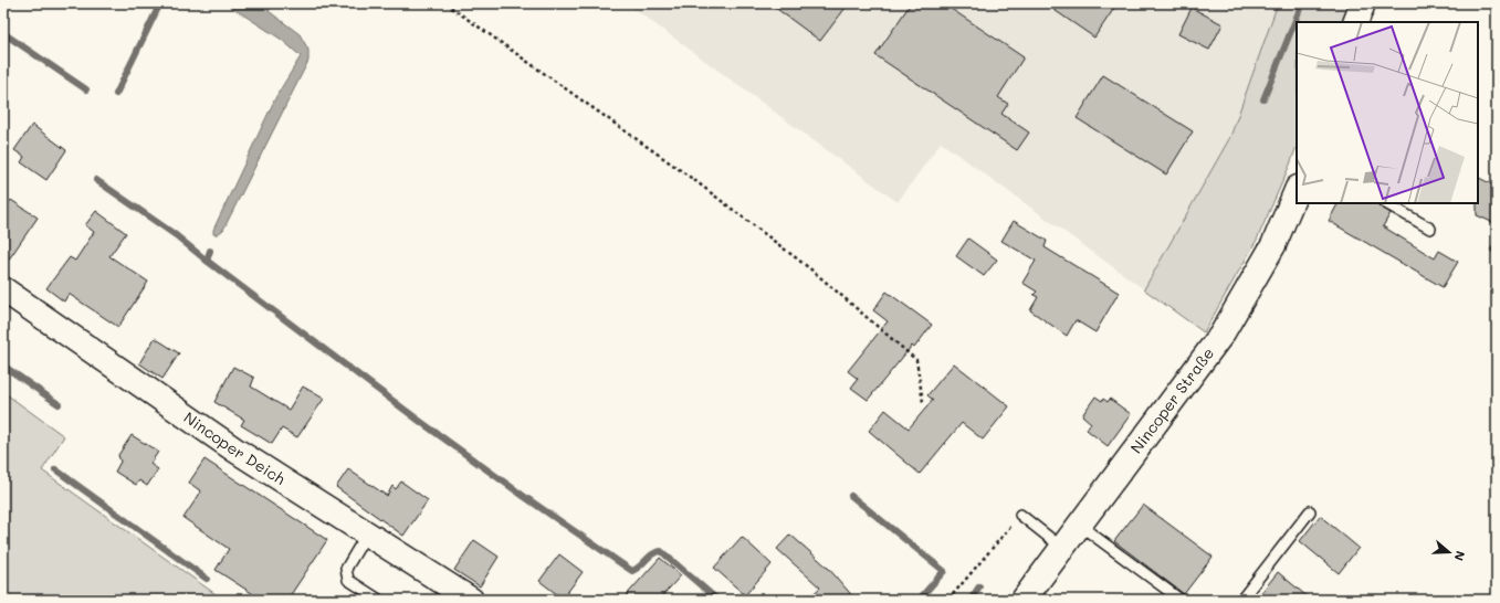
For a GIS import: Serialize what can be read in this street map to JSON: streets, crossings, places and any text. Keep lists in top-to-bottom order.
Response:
{
  "streets": {
    "main road": ["Nincoper Straße", "Nincoper Deich"]
  },
  "north": "right"
}
